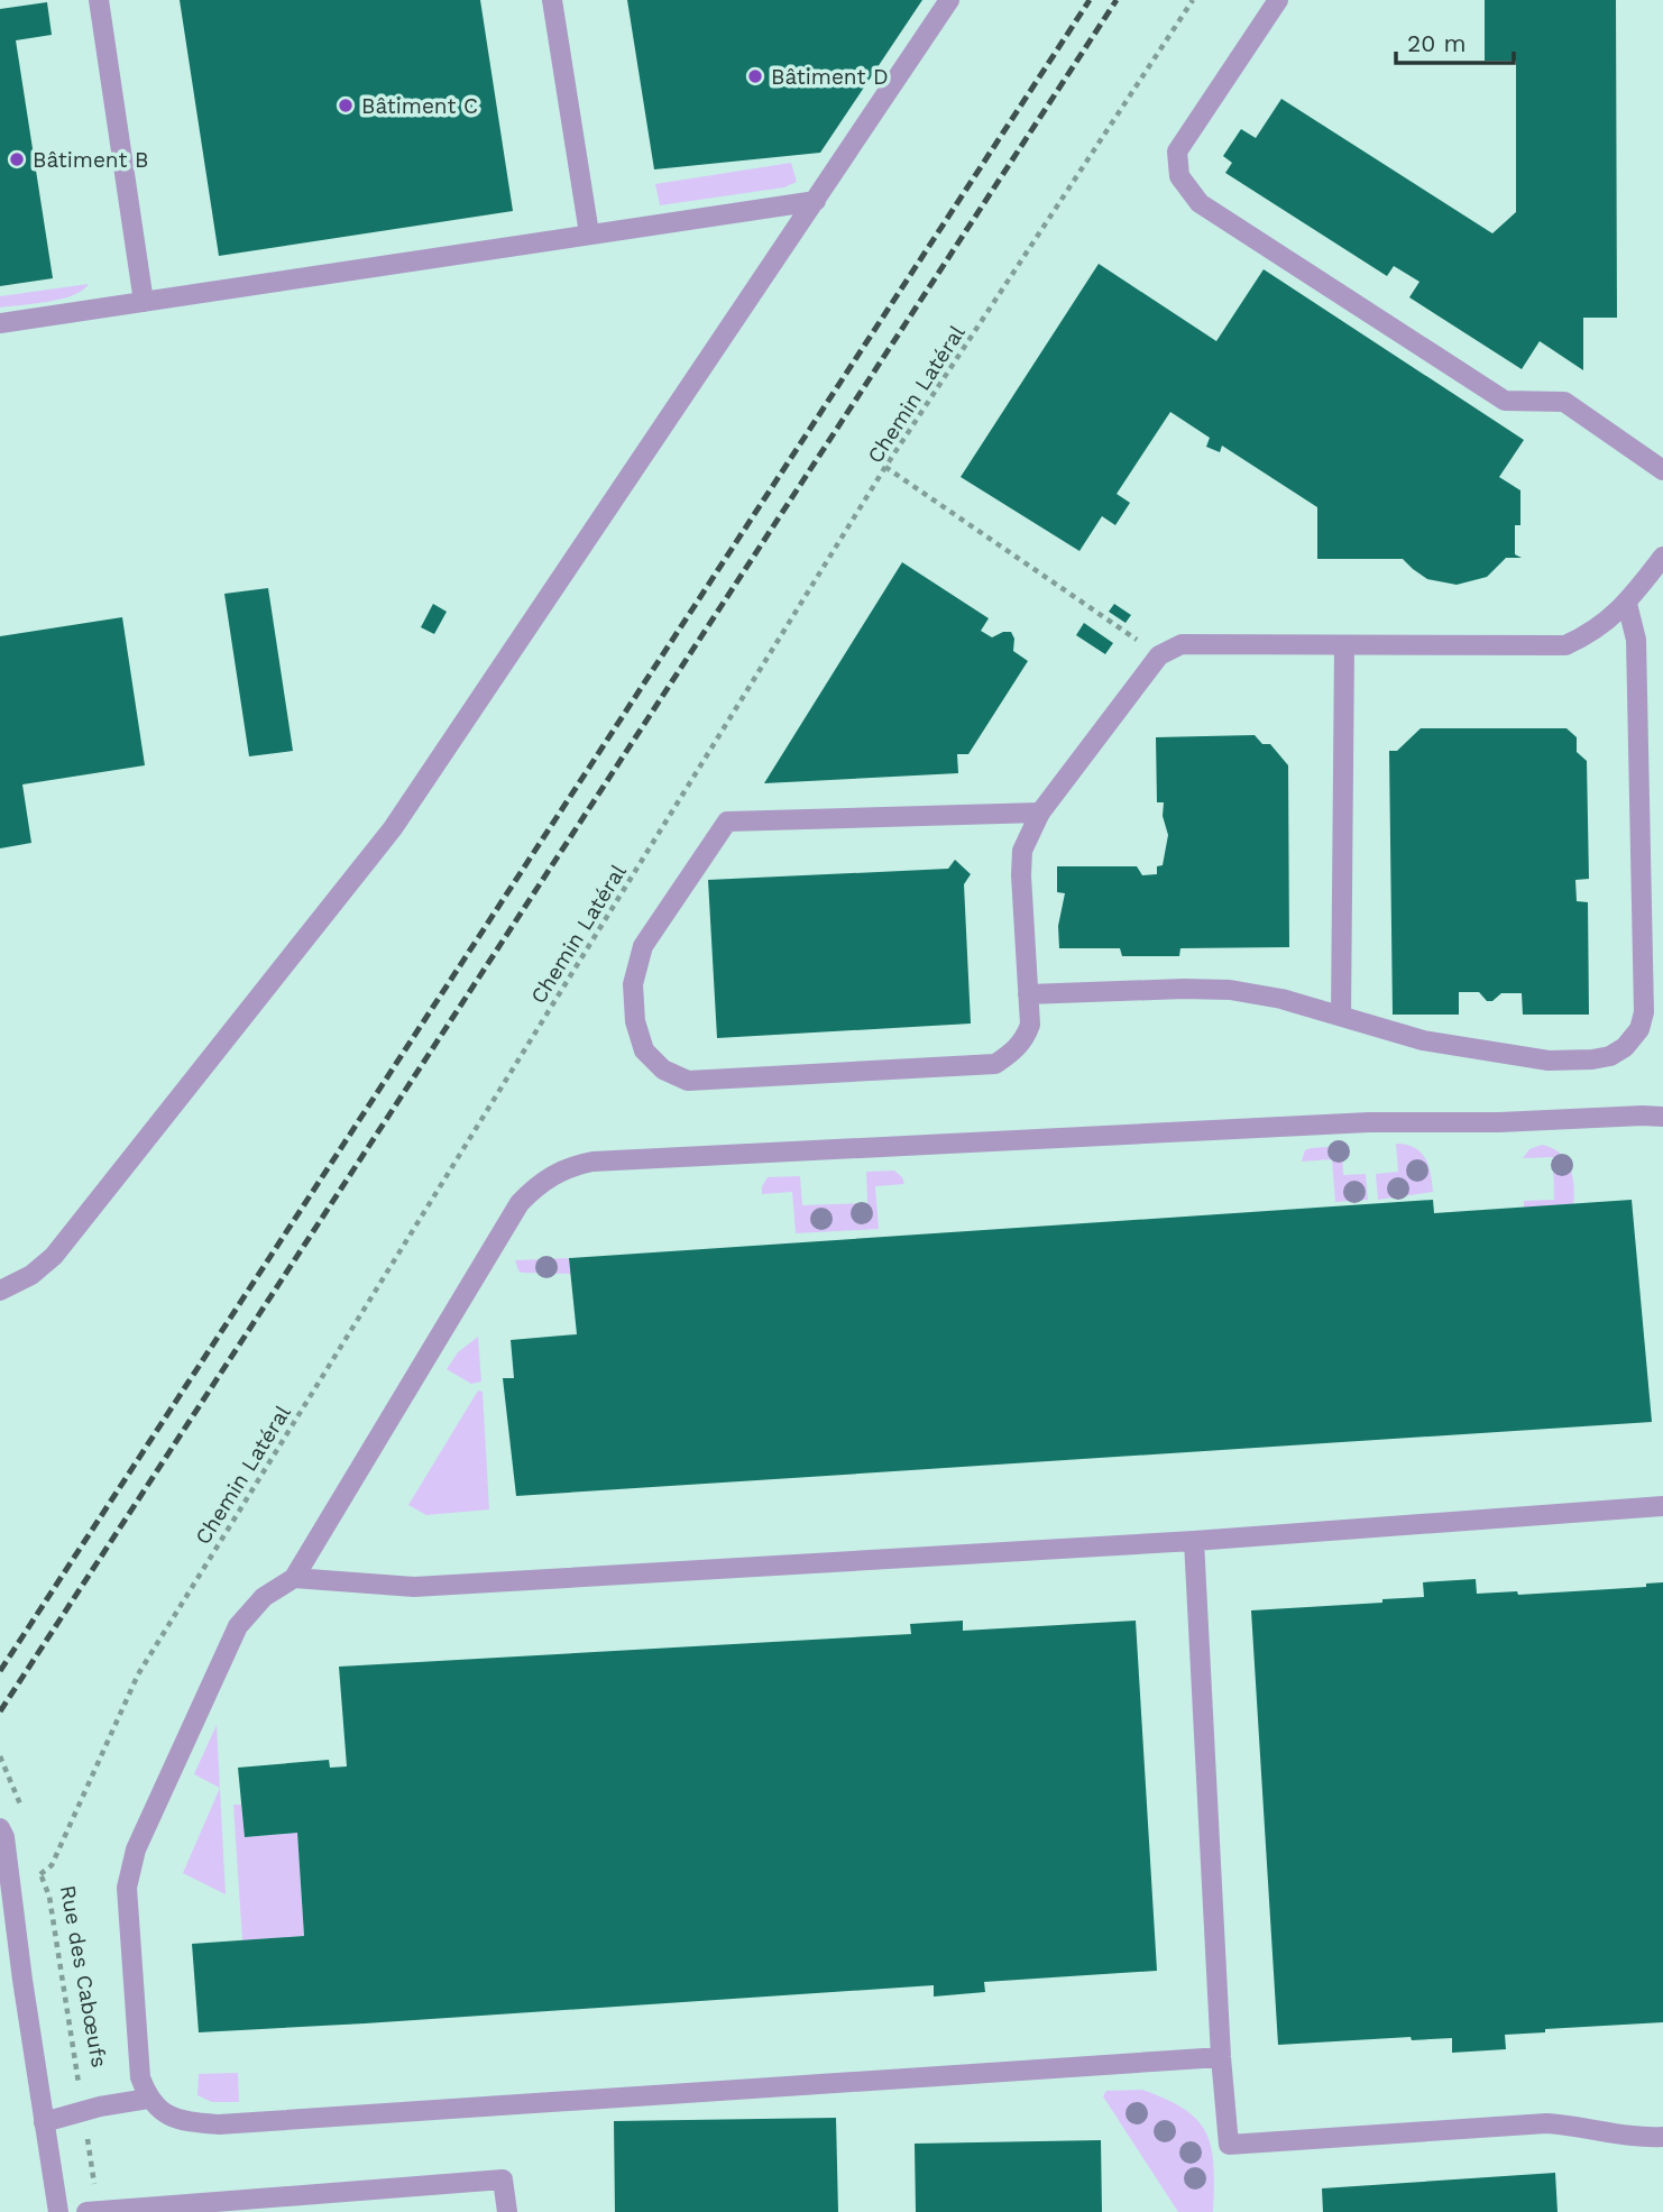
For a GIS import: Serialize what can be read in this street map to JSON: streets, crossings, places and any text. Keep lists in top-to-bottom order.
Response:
{
  "streets": {
    "path": ["Chemin Latéral", "Rue des Cabœufs"]
  },
  "crossings": [
    ["Chemin Latéral", "Rue des Cabœufs"]
  ],
  "places": ["Bâtiment D", "Bâtiment C", "Bâtiment B"],
  "scale_bar": "20 m"
}
